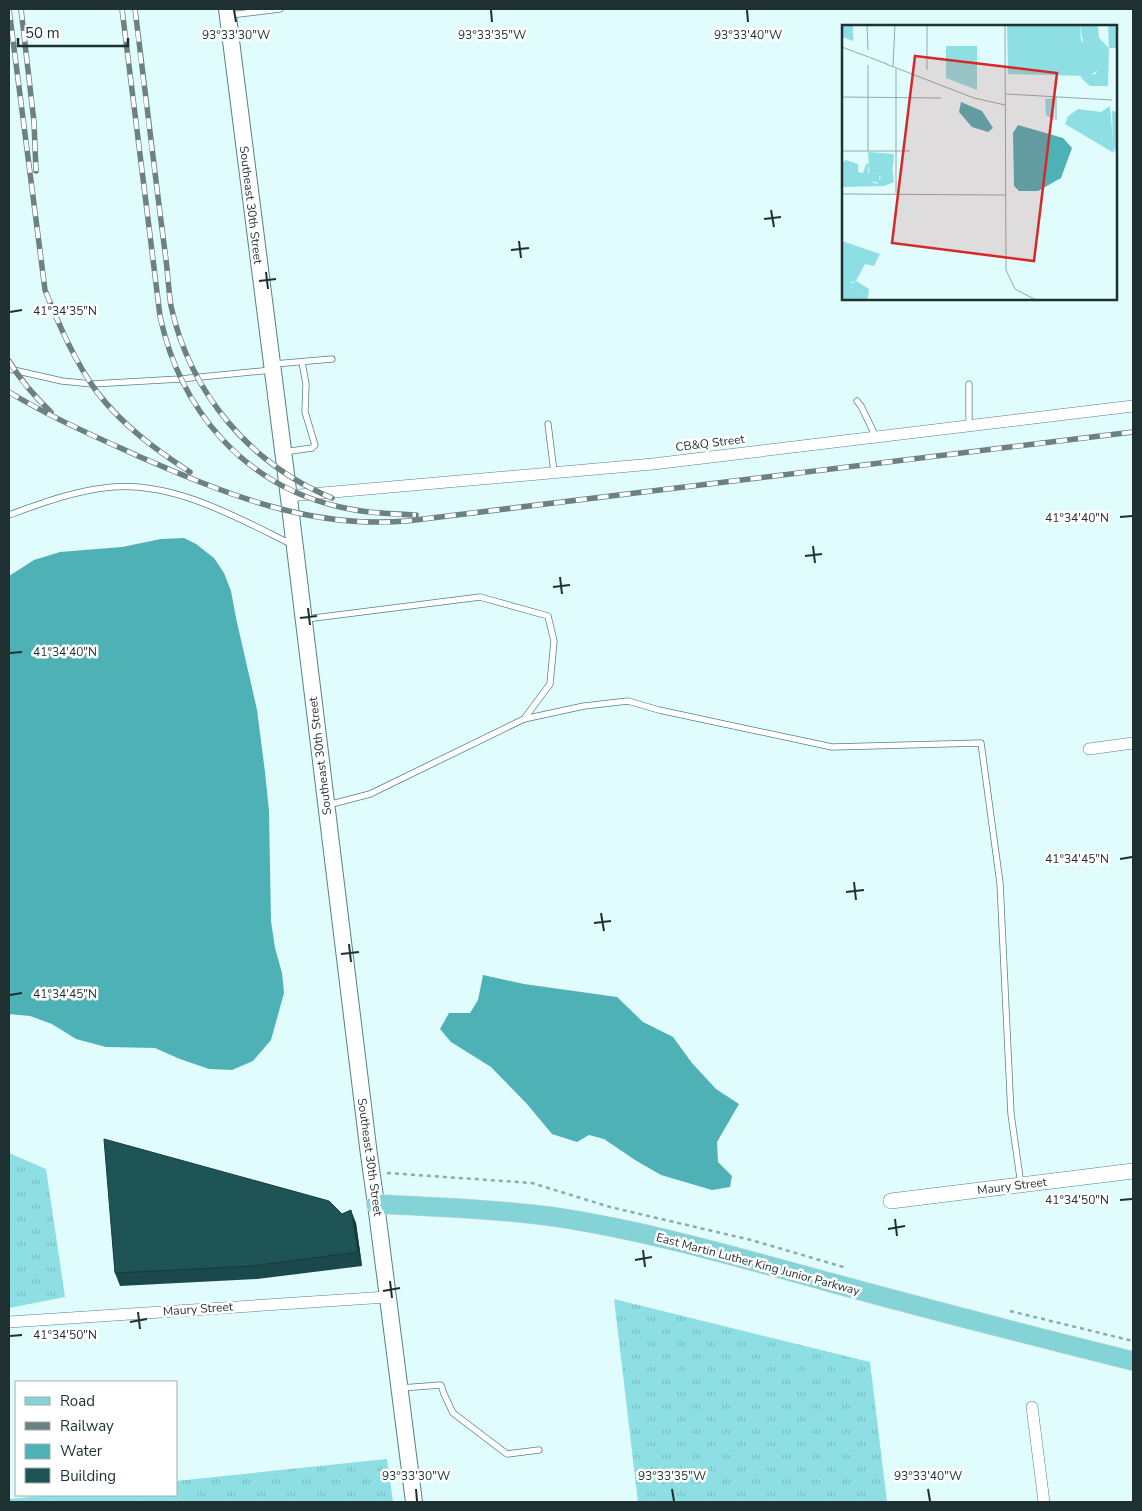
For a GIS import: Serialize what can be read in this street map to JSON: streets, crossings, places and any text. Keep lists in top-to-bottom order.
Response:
{
  "streets": {
    "main road": ["Southeast 30th Street", "East Martin Luther King Junior Parkway"],
    "street": ["CB&Q Street", "Maury Street"]
  },
  "crossings": [
    ["Southeast 30th Street", "CB&Q Street"],
    ["Southeast 30th Street", "Maury Street"],
    ["Southeast 30th Street", "East Martin Luther King Junior Parkway"]
  ],
  "legend": [
    "Road",
    "Railway",
    "Water",
    "Building"
  ],
  "scale_bar": "50 m",
  "coordinates": [
    "93°33'30\"W",
    "93°33'35\"W",
    "93°33'40\"W",
    "41°34'35\"N",
    "41°34'40\"N",
    "41°34'45\"N",
    "41°34'50\"N"
  ]
}
